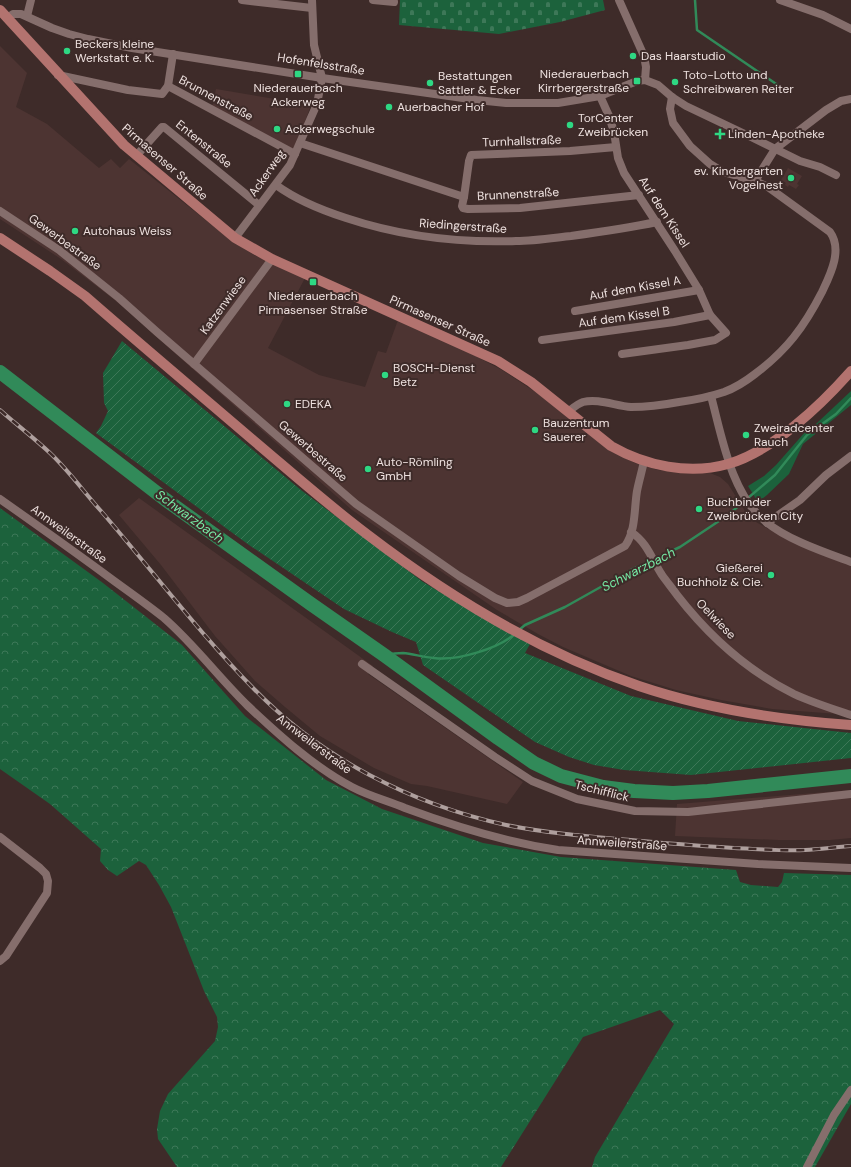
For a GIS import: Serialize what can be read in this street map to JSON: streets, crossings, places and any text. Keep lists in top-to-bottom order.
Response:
{
  "streets": {
    "main road": ["Pirmasenser Straße"],
    "street": [
      "Hofenfelsstraße",
      "Brunnenstraße",
      "Turnhallstraße",
      "Entenstraße",
      "Ackerweg",
      "Auf dem Kissel",
      "Riedingerstraße",
      "Gewerbestraße",
      "Auf dem Kissel A",
      "Katzenwiese",
      "Auf dem Kissel B",
      "Annweilerstraße",
      "Oelwiese",
      "Tschifflick"
    ]
  },
  "crossings": [
    ["Hofenfelsstraße", "Brunnenstraße"],
    ["Hofenfelsstraße", "Pirmasenser Straße"],
    ["Hofenfelsstraße", "Ackerweg"],
    ["Hofenfelsstraße", "Auf dem Kissel"],
    ["Brunnenstraße", "Turnhallstraße"],
    ["Brunnenstraße", "Pirmasenser Straße"],
    ["Brunnenstraße", "Ackerweg"],
    ["Brunnenstraße", "Auf dem Kissel"],
    ["Turnhallstraße", "Auf dem Kissel"],
    ["Entenstraße", "Pirmasenser Straße"],
    ["Entenstraße", "Ackerweg"],
    ["Pirmasenser Straße", "Ackerweg"],
    ["Pirmasenser Straße", "Katzenwiese"],
    ["Ackerweg", "Riedingerstraße"],
    ["Auf dem Kissel", "Riedingerstraße"],
    ["Auf dem Kissel", "Auf dem Kissel A"],
    ["Auf dem Kissel", "Auf dem Kissel B"],
    ["Gewerbestraße", "Katzenwiese"],
    ["Gewerbestraße", "Oelwiese"]
  ],
  "water": ["Schwarzbach"],
  "places": {
    "other": [
      "Beckers kleine Werkstatt e. K.",
      "Das Haarstudio",
      "Toto-Lotto und Schreibwaren Reiter",
      "Bestattungen Sattler & Ecker",
      "Auerbacher Hof",
      "TorCenter Zweibrücken",
      "Ackerwegschule",
      "ev. Kindergarten Vogelnest",
      "Autohaus Weiss",
      "BOSCH-Dienst Betz",
      "EDEKA",
      "Bauzentrum Sauerer",
      "Zweiradcenter Rauch",
      "Auto-Römling GmbH",
      "Buchbinder Zweibrücken City",
      "Gießerei Buchholz & Cie."
    ],
    "transit": ["Niederauerbach Ackerweg", "Niederauerbach Kirrbergerstraße", "Niederauerbach Pirmasenser Straße"],
    "health": ["Linden-Apotheke"]
  }
}
